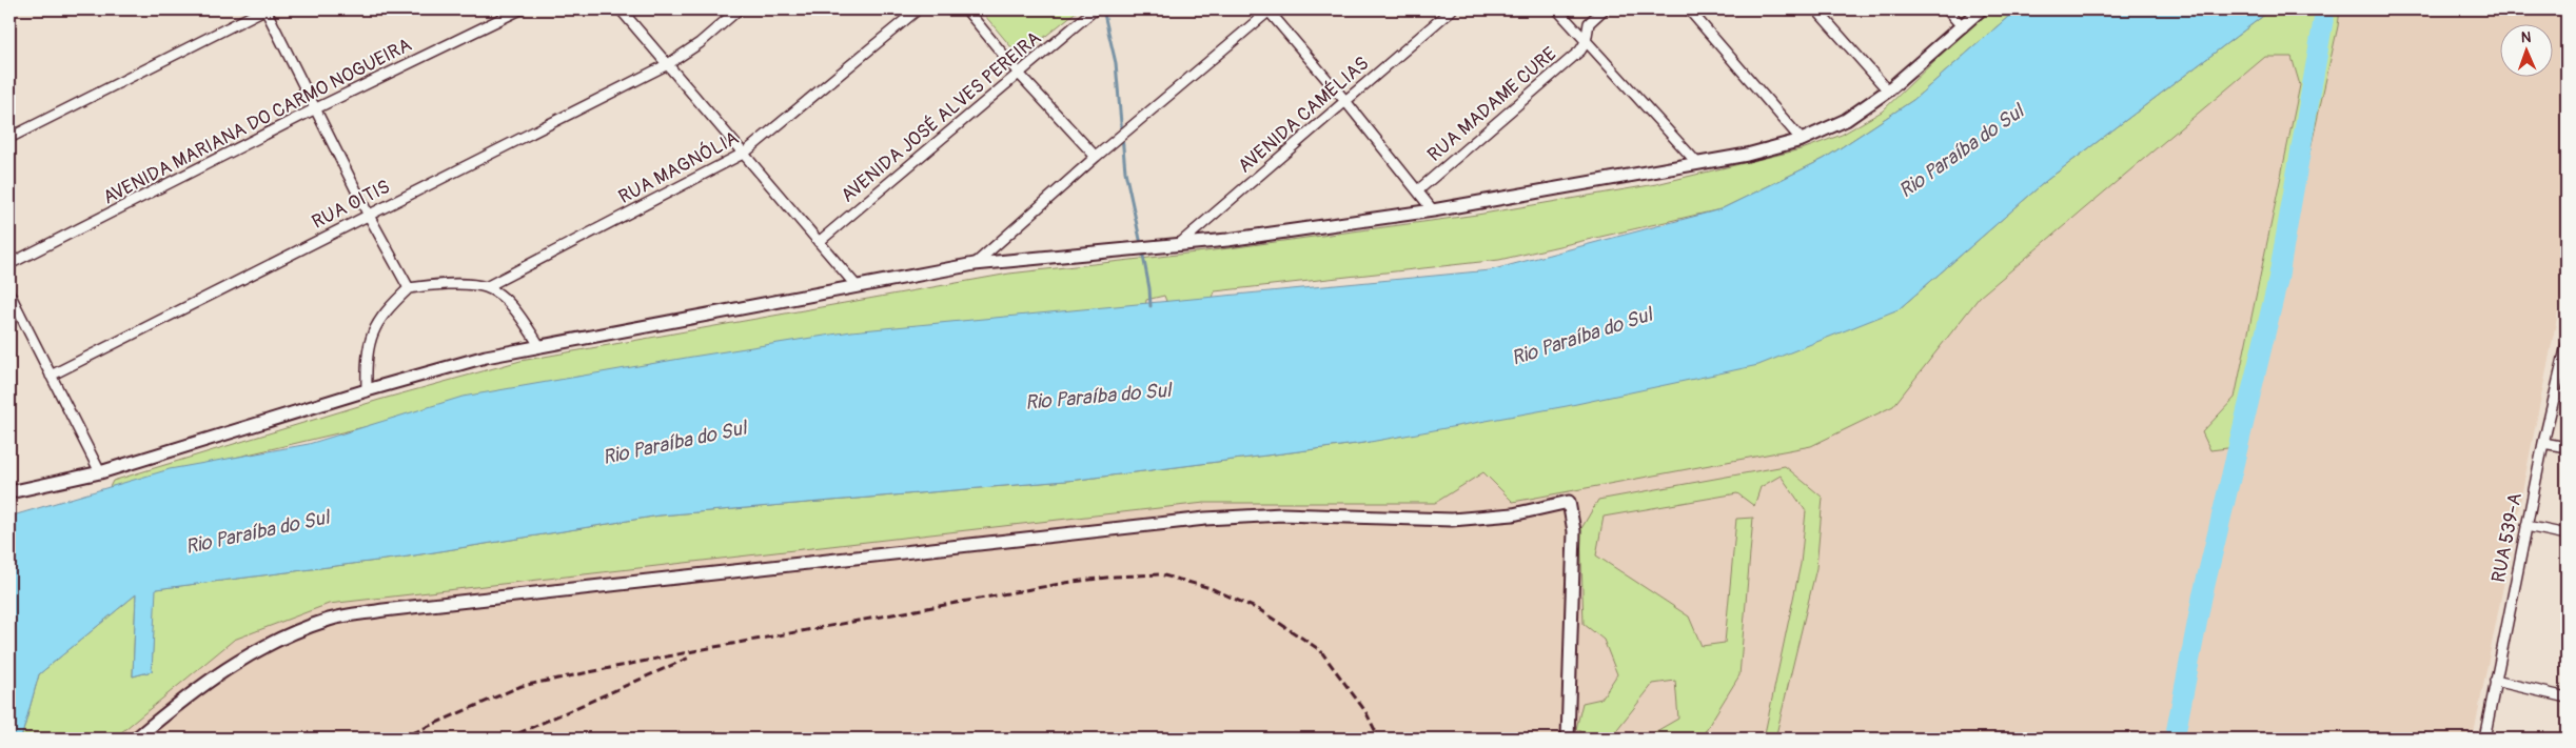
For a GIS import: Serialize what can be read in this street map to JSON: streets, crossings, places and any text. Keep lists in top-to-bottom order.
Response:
{
  "streets": {
    "street": [
      "RUA MADAME CURE",
      "AVENIDA CAMÉLIAS",
      "AVENIDA JOSÉ ALVES PEREIRA",
      "AVENIDA MARIANA DO CARMO NOGUEIRA",
      "RUA MAGNÓLIA",
      "RUA OITIS",
      "RUA 539-A"
    ]
  },
  "water": ["Rio Paraíba do Sul"],
  "north": "top"
}
